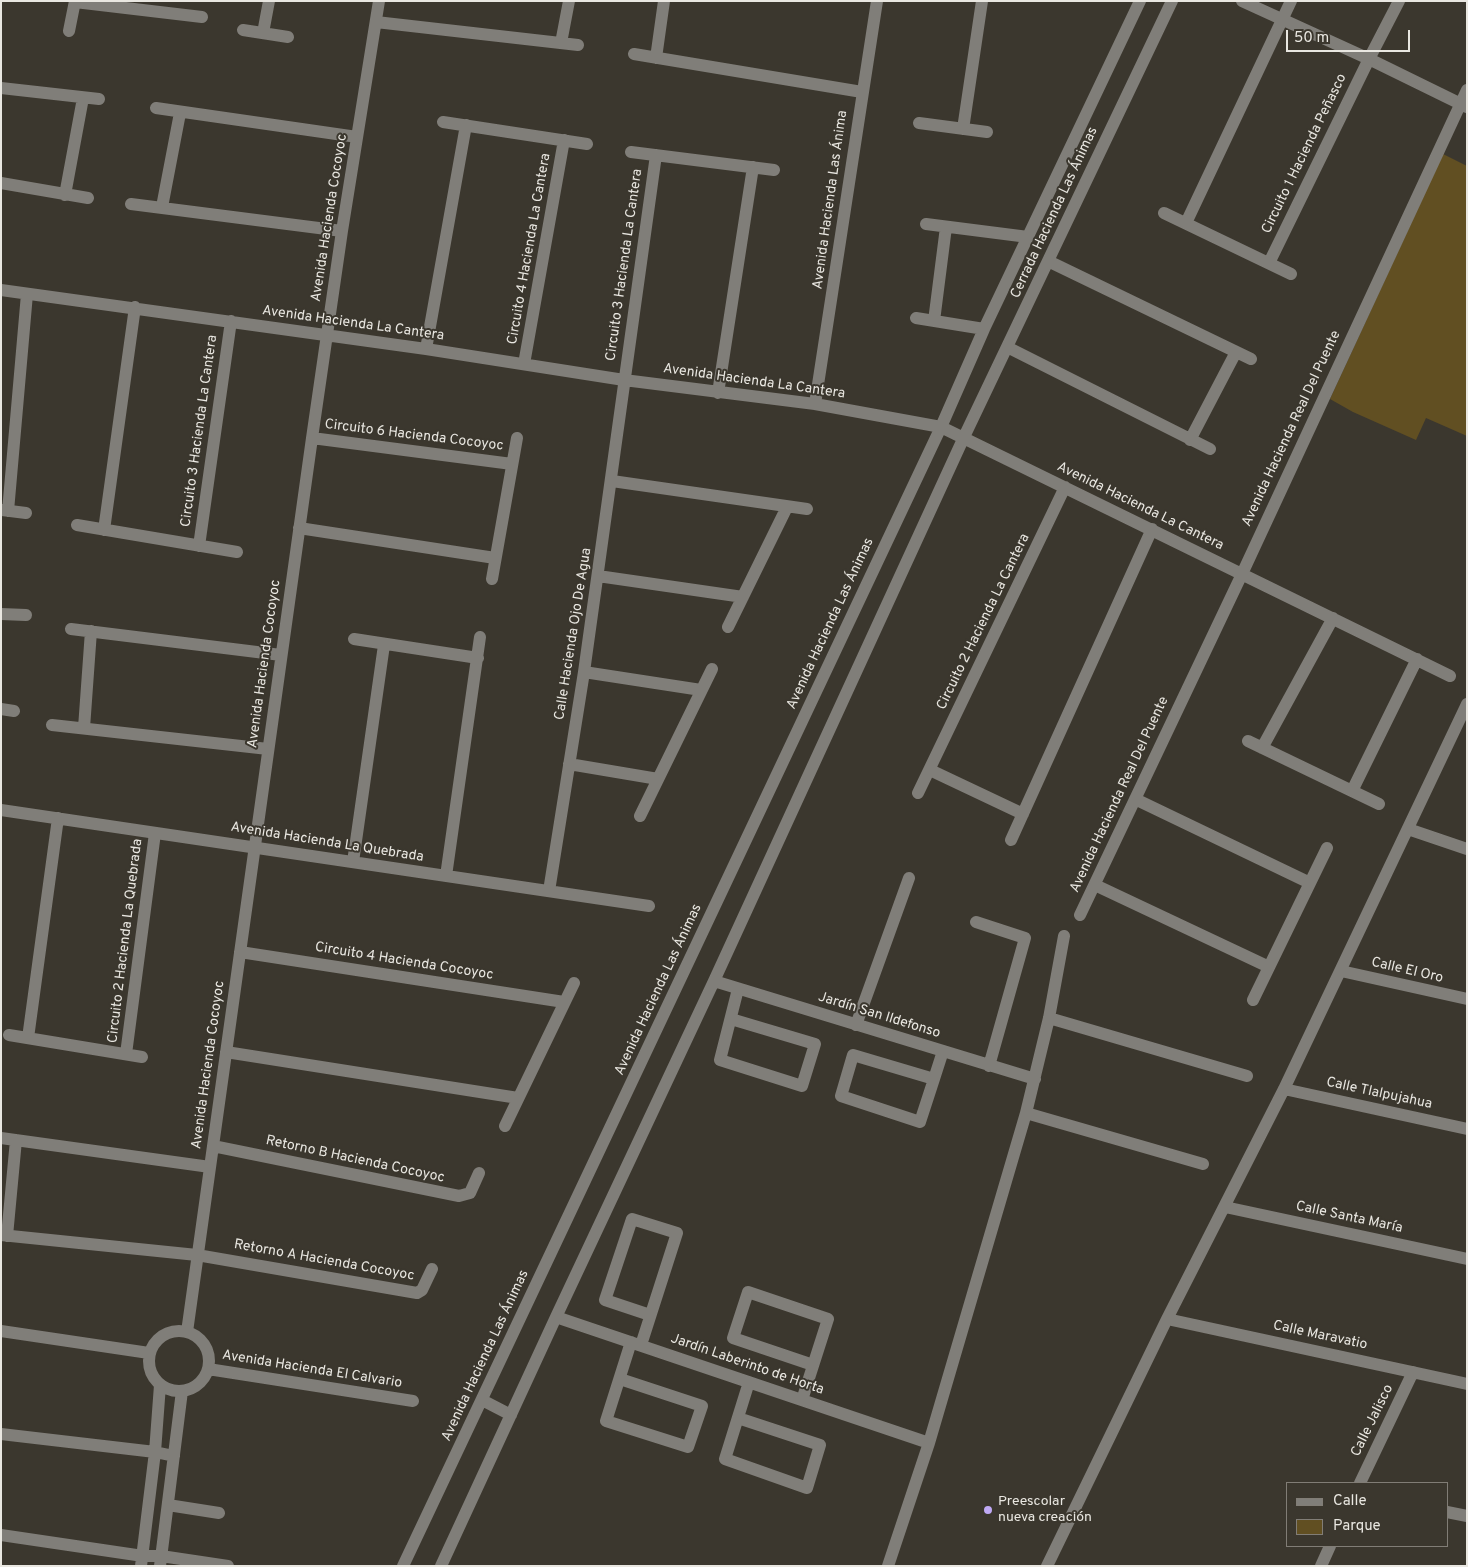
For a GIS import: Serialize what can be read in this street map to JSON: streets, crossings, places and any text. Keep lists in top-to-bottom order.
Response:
{
  "streets": {
    "street": [
      "Circuito 1 Hacienda Peñasco",
      "Avenida Hacienda Las Ánima",
      "Cerrada Hacienda Las Ánimas",
      "Avenida Hacienda Cocoyoc",
      "Circuito 4 Hacienda La Cantera",
      "Circuito 3 Hacienda La Cantera",
      "Avenida Hacienda La Cantera",
      "Avenida Hacienda Real Del Puente",
      "Circuito 6 Hacienda Cocoyoc",
      "Circuito 2 Hacienda La Cantera",
      "Avenida Hacienda Las Ánimas",
      "Calle Hacienda Ojo De Agua",
      "Avenida Hacienda La Quebrada",
      "Circuito 2 Hacienda La Quebrada",
      "Circuito 4 Hacienda Cocoyoc",
      "Calle El Oro",
      "Jardín San Ildefonso",
      "Calle Tlalpujahua",
      "Retorno B Hacienda Cocoyoc",
      "Calle Santa María",
      "Retorno A Hacienda Cocoyoc",
      "Calle Maravatio",
      "Jardín Laberinto de Horta",
      "Avenida Hacienda El Calvario",
      "Calle Jalisco"
    ]
  },
  "crossings": [
    ["Avenida Hacienda Las Ánima", "Avenida Hacienda La Cantera"],
    ["Cerrada Hacienda Las Ánimas", "Avenida Hacienda La Cantera"],
    ["Cerrada Hacienda Las Ánimas", "Avenida Hacienda Las Ánimas"],
    ["Avenida Hacienda Cocoyoc", "Avenida Hacienda La Cantera"],
    ["Avenida Hacienda Cocoyoc", "Circuito 6 Hacienda Cocoyoc"],
    ["Avenida Hacienda Cocoyoc", "Avenida Hacienda La Quebrada"],
    ["Avenida Hacienda Cocoyoc", "Circuito 4 Hacienda Cocoyoc"],
    ["Avenida Hacienda Cocoyoc", "Retorno B Hacienda Cocoyoc"],
    ["Avenida Hacienda Cocoyoc", "Retorno A Hacienda Cocoyoc"],
    ["Avenida Hacienda Cocoyoc", "Avenida Hacienda El Calvario"],
    ["Circuito 4 Hacienda La Cantera", "Avenida Hacienda La Cantera"],
    ["Circuito 3 Hacienda La Cantera", "Avenida Hacienda La Cantera"],
    ["Circuito 3 Hacienda La Cantera", "Calle Hacienda Ojo De Agua"],
    ["Avenida Hacienda La Cantera", "Avenida Hacienda Real Del Puente"],
    ["Avenida Hacienda La Cantera", "Circuito 2 Hacienda La Cantera"],
    ["Avenida Hacienda La Cantera", "Avenida Hacienda Las Ánimas"],
    ["Avenida Hacienda La Cantera", "Calle Hacienda Ojo De Agua"],
    ["Calle Hacienda Ojo De Agua", "Avenida Hacienda La Quebrada"],
    ["Avenida Hacienda La Quebrada", "Circuito 2 Hacienda La Quebrada"],
    ["Calle Maravatio", "Calle Jalisco"]
  ],
  "places": ["Preescolar nueva creación"],
  "legend": ["Calle", "Parque"],
  "scale_bar": "50 m"
}
